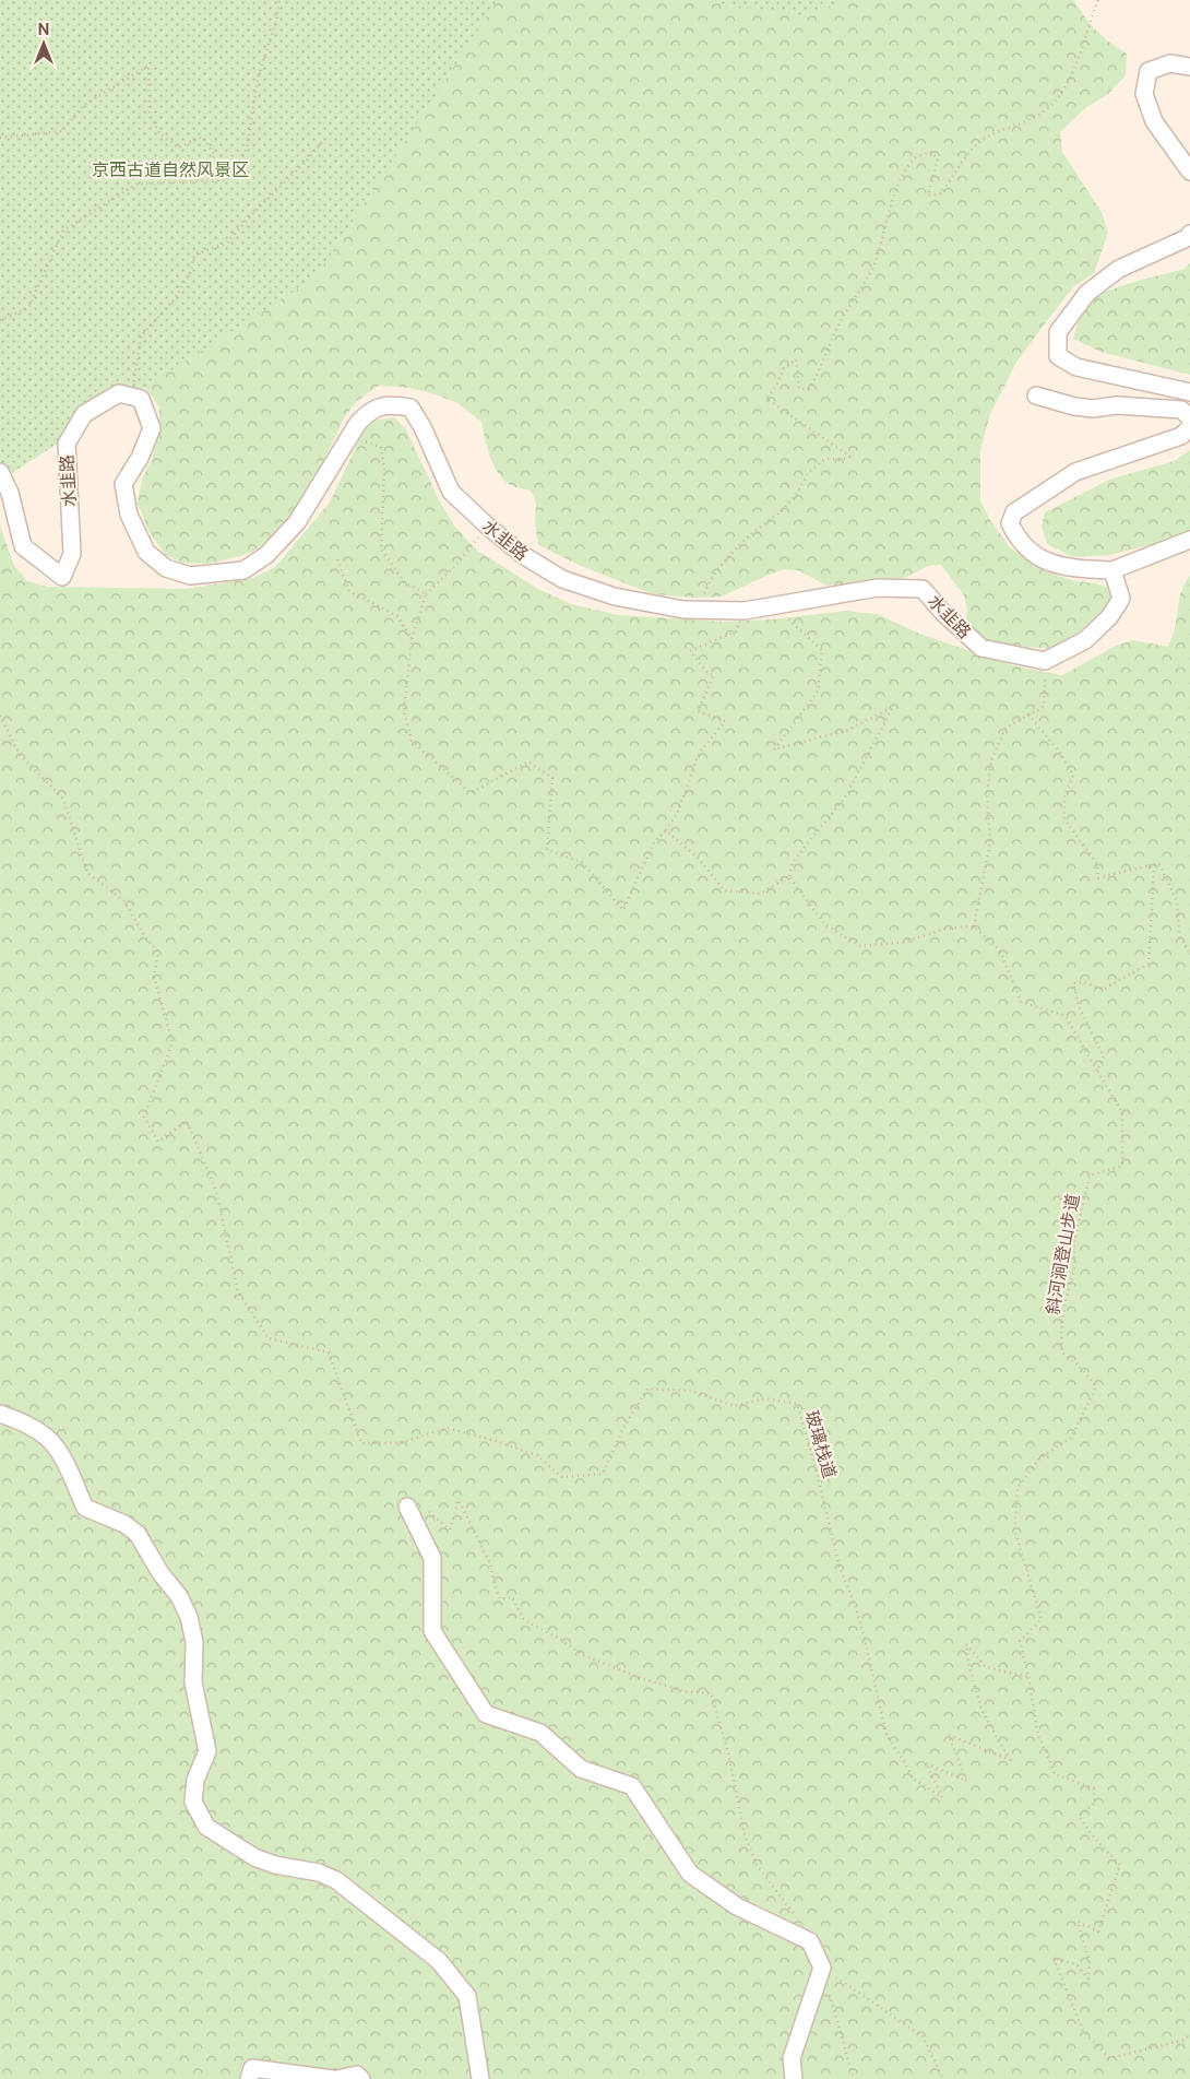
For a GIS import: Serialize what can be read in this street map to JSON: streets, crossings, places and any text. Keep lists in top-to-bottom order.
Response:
{
  "streets": {
    "street": ["水韭路"],
    "path": ["斜河涧登山步道", "玻璃栈道"]
  },
  "crossings": [
    ["斜河涧登山步道", "玻璃栈道"]
  ],
  "parks": ["京西古道自然风景区"],
  "north": "top"
}
